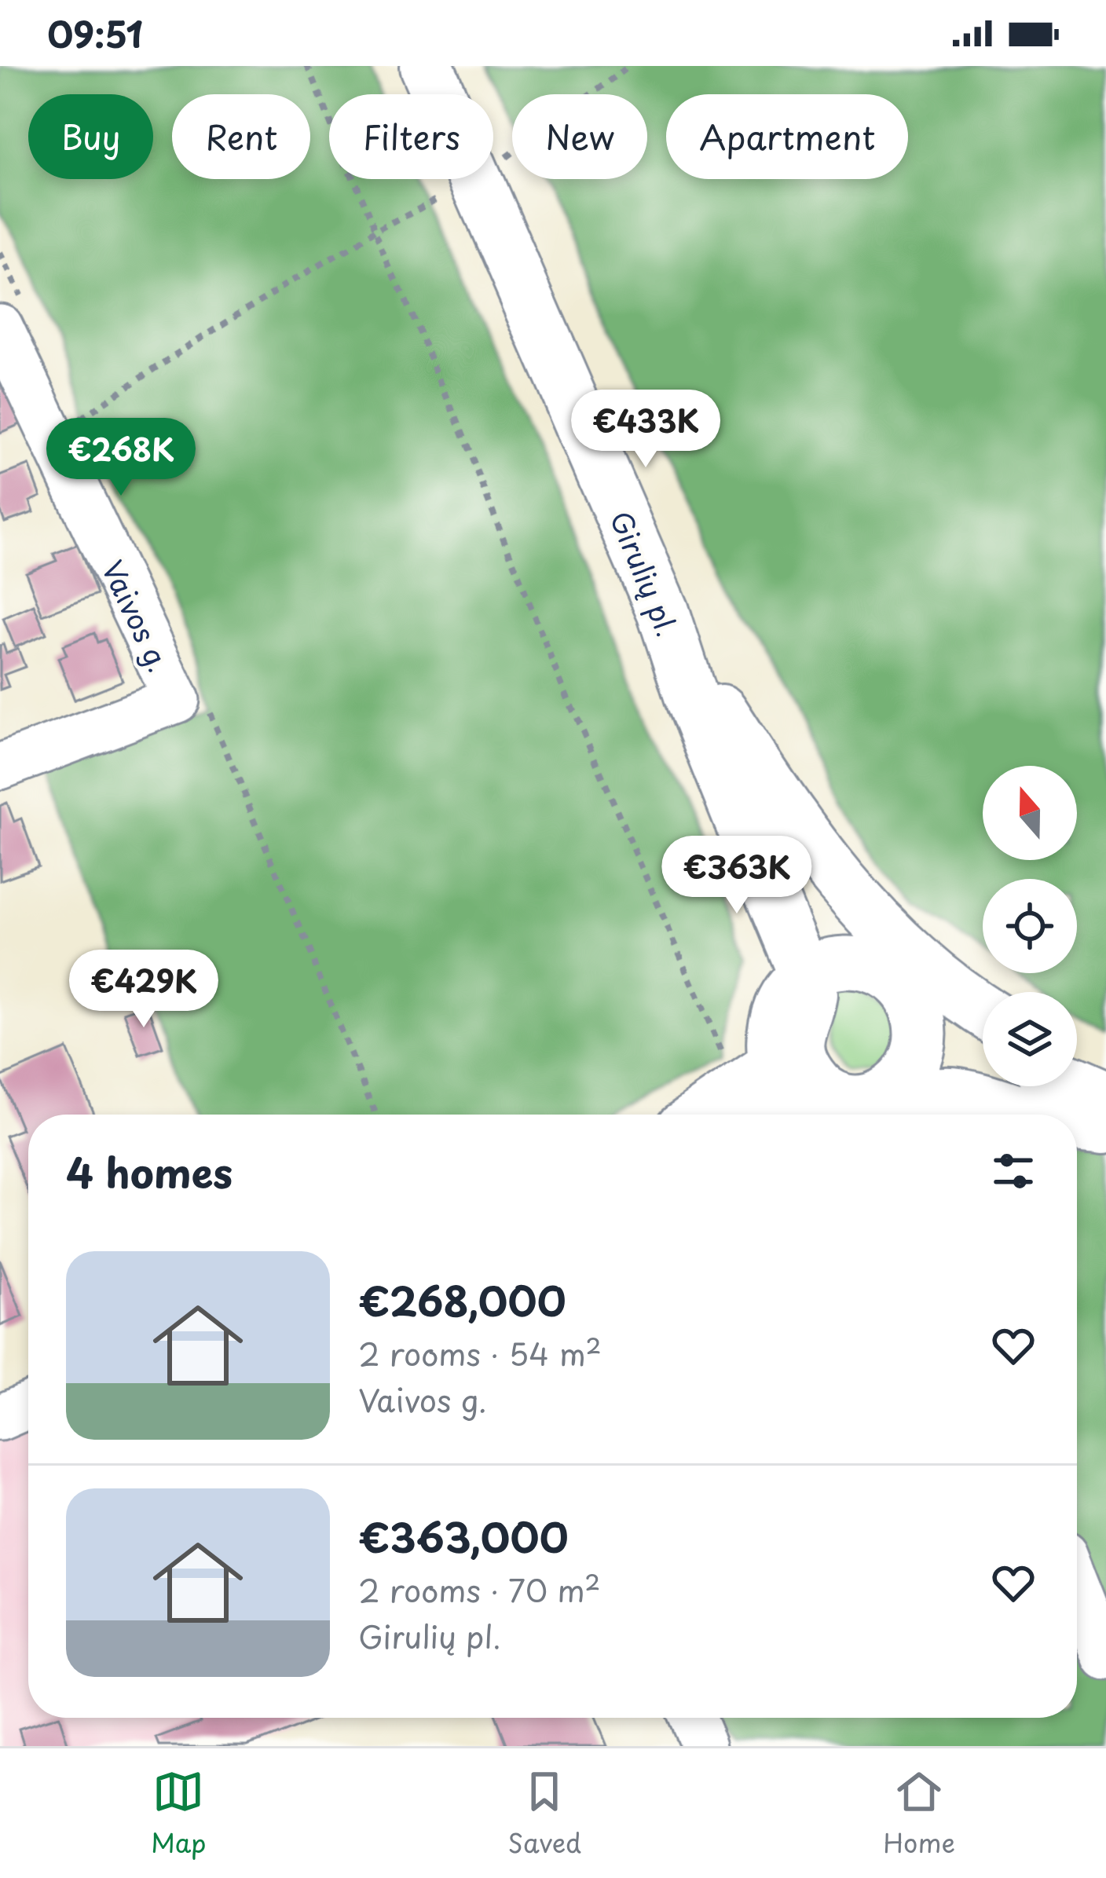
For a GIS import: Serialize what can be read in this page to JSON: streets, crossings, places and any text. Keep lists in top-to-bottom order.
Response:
{
  "streets": {
    "main road": ["Girulių pl."],
    "street": ["Vaivos g."]
  },
  "north": "top",
  "page": {
    "status": "09:51",
    "chip": [
      "Buy",
      "Rent",
      "Filters",
      "New",
      "Apartment"
    ],
    "price": [
      "€433K",
      "€268K",
      "€363K",
      "€429K"
    ],
    "heading": "4 homes",
    "list": [
      {
        "name": "€268,000",
        "note": "2 rooms · 54 m² · Vaivos g."
      },
      {
        "name": "€363,000",
        "note": "2 rooms · 70 m² · Girulių pl."
      }
    ],
    "tabs": ["Map", "Saved", "Home"]
  }
}
